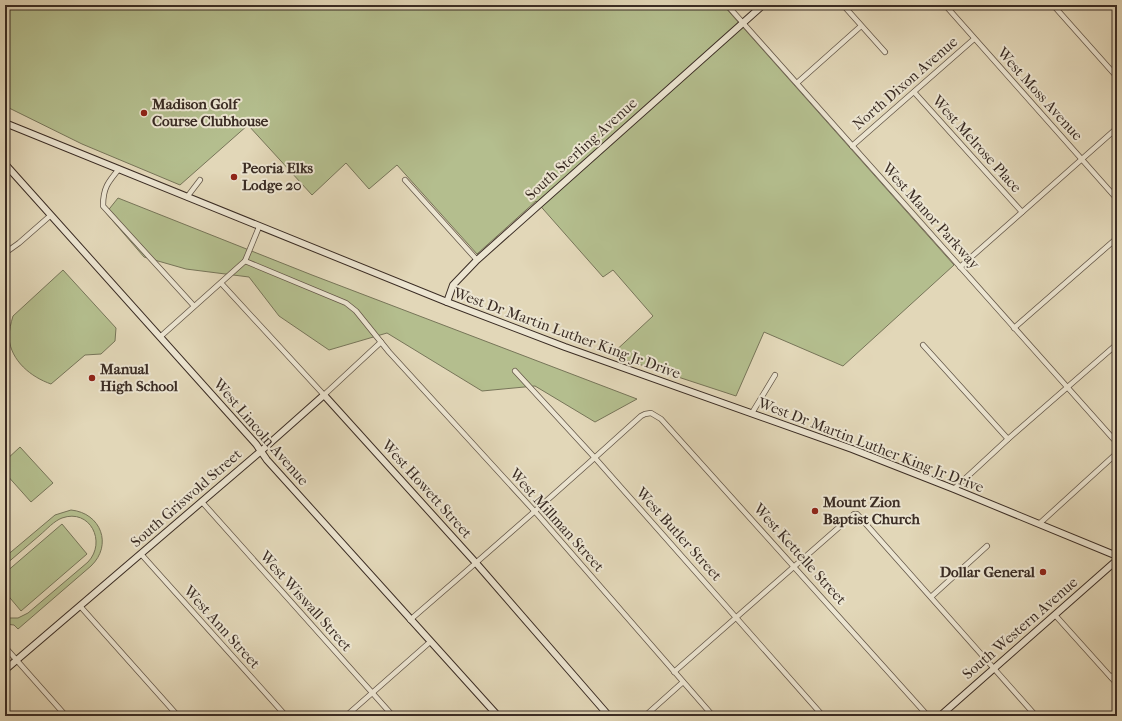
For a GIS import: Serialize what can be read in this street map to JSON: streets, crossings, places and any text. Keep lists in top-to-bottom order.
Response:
{
  "streets": {
    "main road": [
      "South Sterling Avenue",
      "West Dr Martin Luther King Jr Drive",
      "West Lincoln Avenue",
      "West Howett Street",
      "South Griswold Street",
      "South Western Avenue"
    ],
    "street": [
      "North Dixon Avenue",
      "West Moss Avenue",
      "West Melrose Place",
      "West Manor Parkway",
      "West Millman Street",
      "West Butler Street",
      "West Kettelle Street",
      "West Wiswall Street",
      "West Ann Street"
    ]
  },
  "crossings": [
    ["North Dixon Avenue", "West Moss Avenue"],
    ["North Dixon Avenue", "West Melrose Place"],
    ["North Dixon Avenue", "West Manor Parkway"],
    ["South Sterling Avenue", "West Manor Parkway"],
    ["South Sterling Avenue", "West Dr Martin Luther King Jr Drive"],
    ["West Lincoln Avenue", "South Griswold Street"],
    ["West Howett Street", "South Griswold Street"],
    ["South Griswold Street", "West Millman Street"],
    ["South Griswold Street", "West Wiswall Street"],
    ["South Griswold Street", "West Ann Street"],
    ["West Butler Street", "West Kettelle Street"]
  ],
  "places": [
    "Madison Golf Course Clubhouse",
    "Peoria Elks Lodge 20",
    "Manual High School",
    "Mount Zion Baptist Church",
    "Dollar General"
  ]
}
